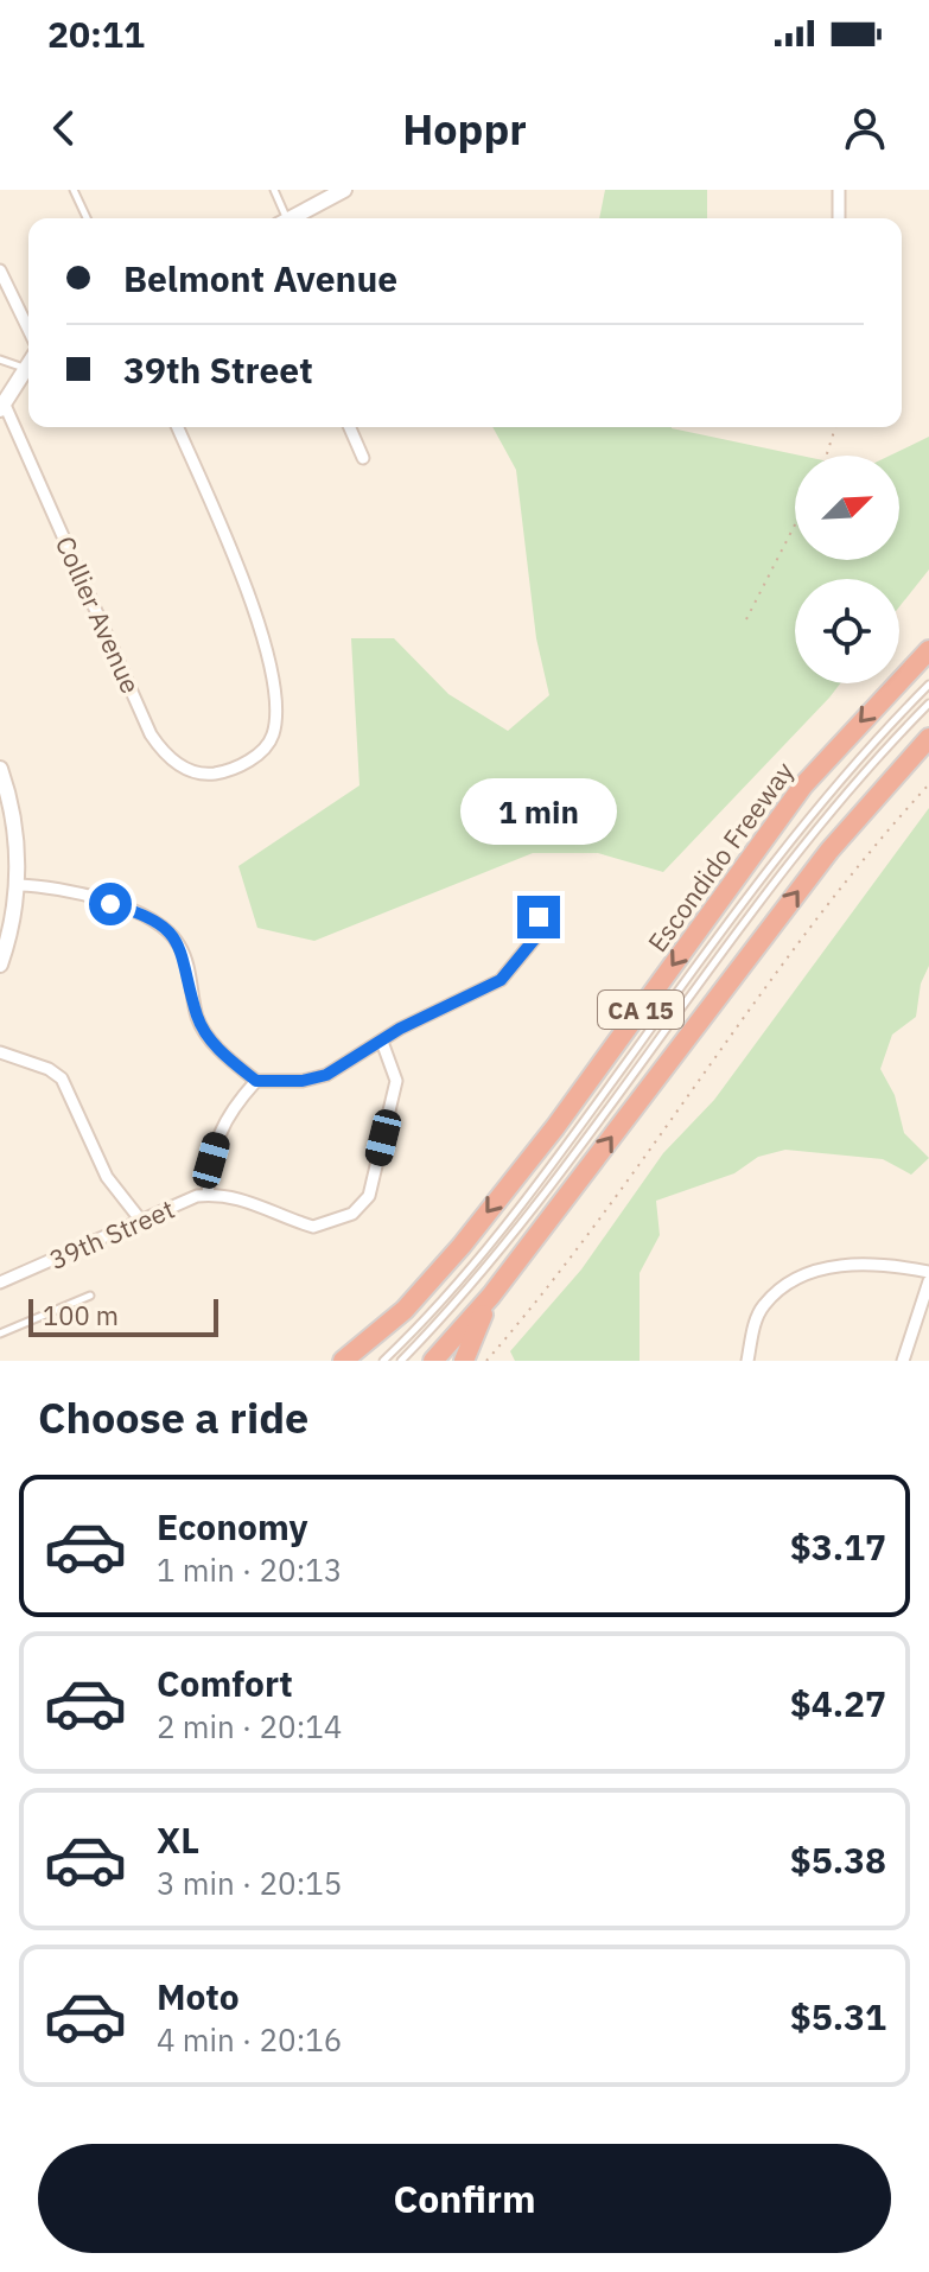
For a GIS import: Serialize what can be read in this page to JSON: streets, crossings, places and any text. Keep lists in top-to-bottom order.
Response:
{
  "streets": {
    "highway": ["Escondido Freeway", "CA 15"],
    "street": ["Collier Avenue", "39th Street"]
  },
  "scale_bar": "100 m",
  "north": "top right",
  "page": {
    "status": "20:11",
    "header": "Hoppr",
    "banner": ["Belmont Avenue", "39th Street"],
    "bubble": "1 min",
    "scale": "100 m",
    "heading": "Choose a ride",
    "list": [
      {
        "name": "Economy",
        "note": "1 min · 20:13",
        "value": "$3.17"
      },
      {
        "name": "Comfort",
        "note": "2 min · 20:14",
        "value": "$4.27"
      },
      {
        "name": "XL",
        "note": "3 min · 20:15",
        "value": "$5.38"
      },
      {
        "name": "Moto",
        "note": "4 min · 20:16",
        "value": "$5.31"
      }
    ],
    "buttons": "Confirm"
  }
}
